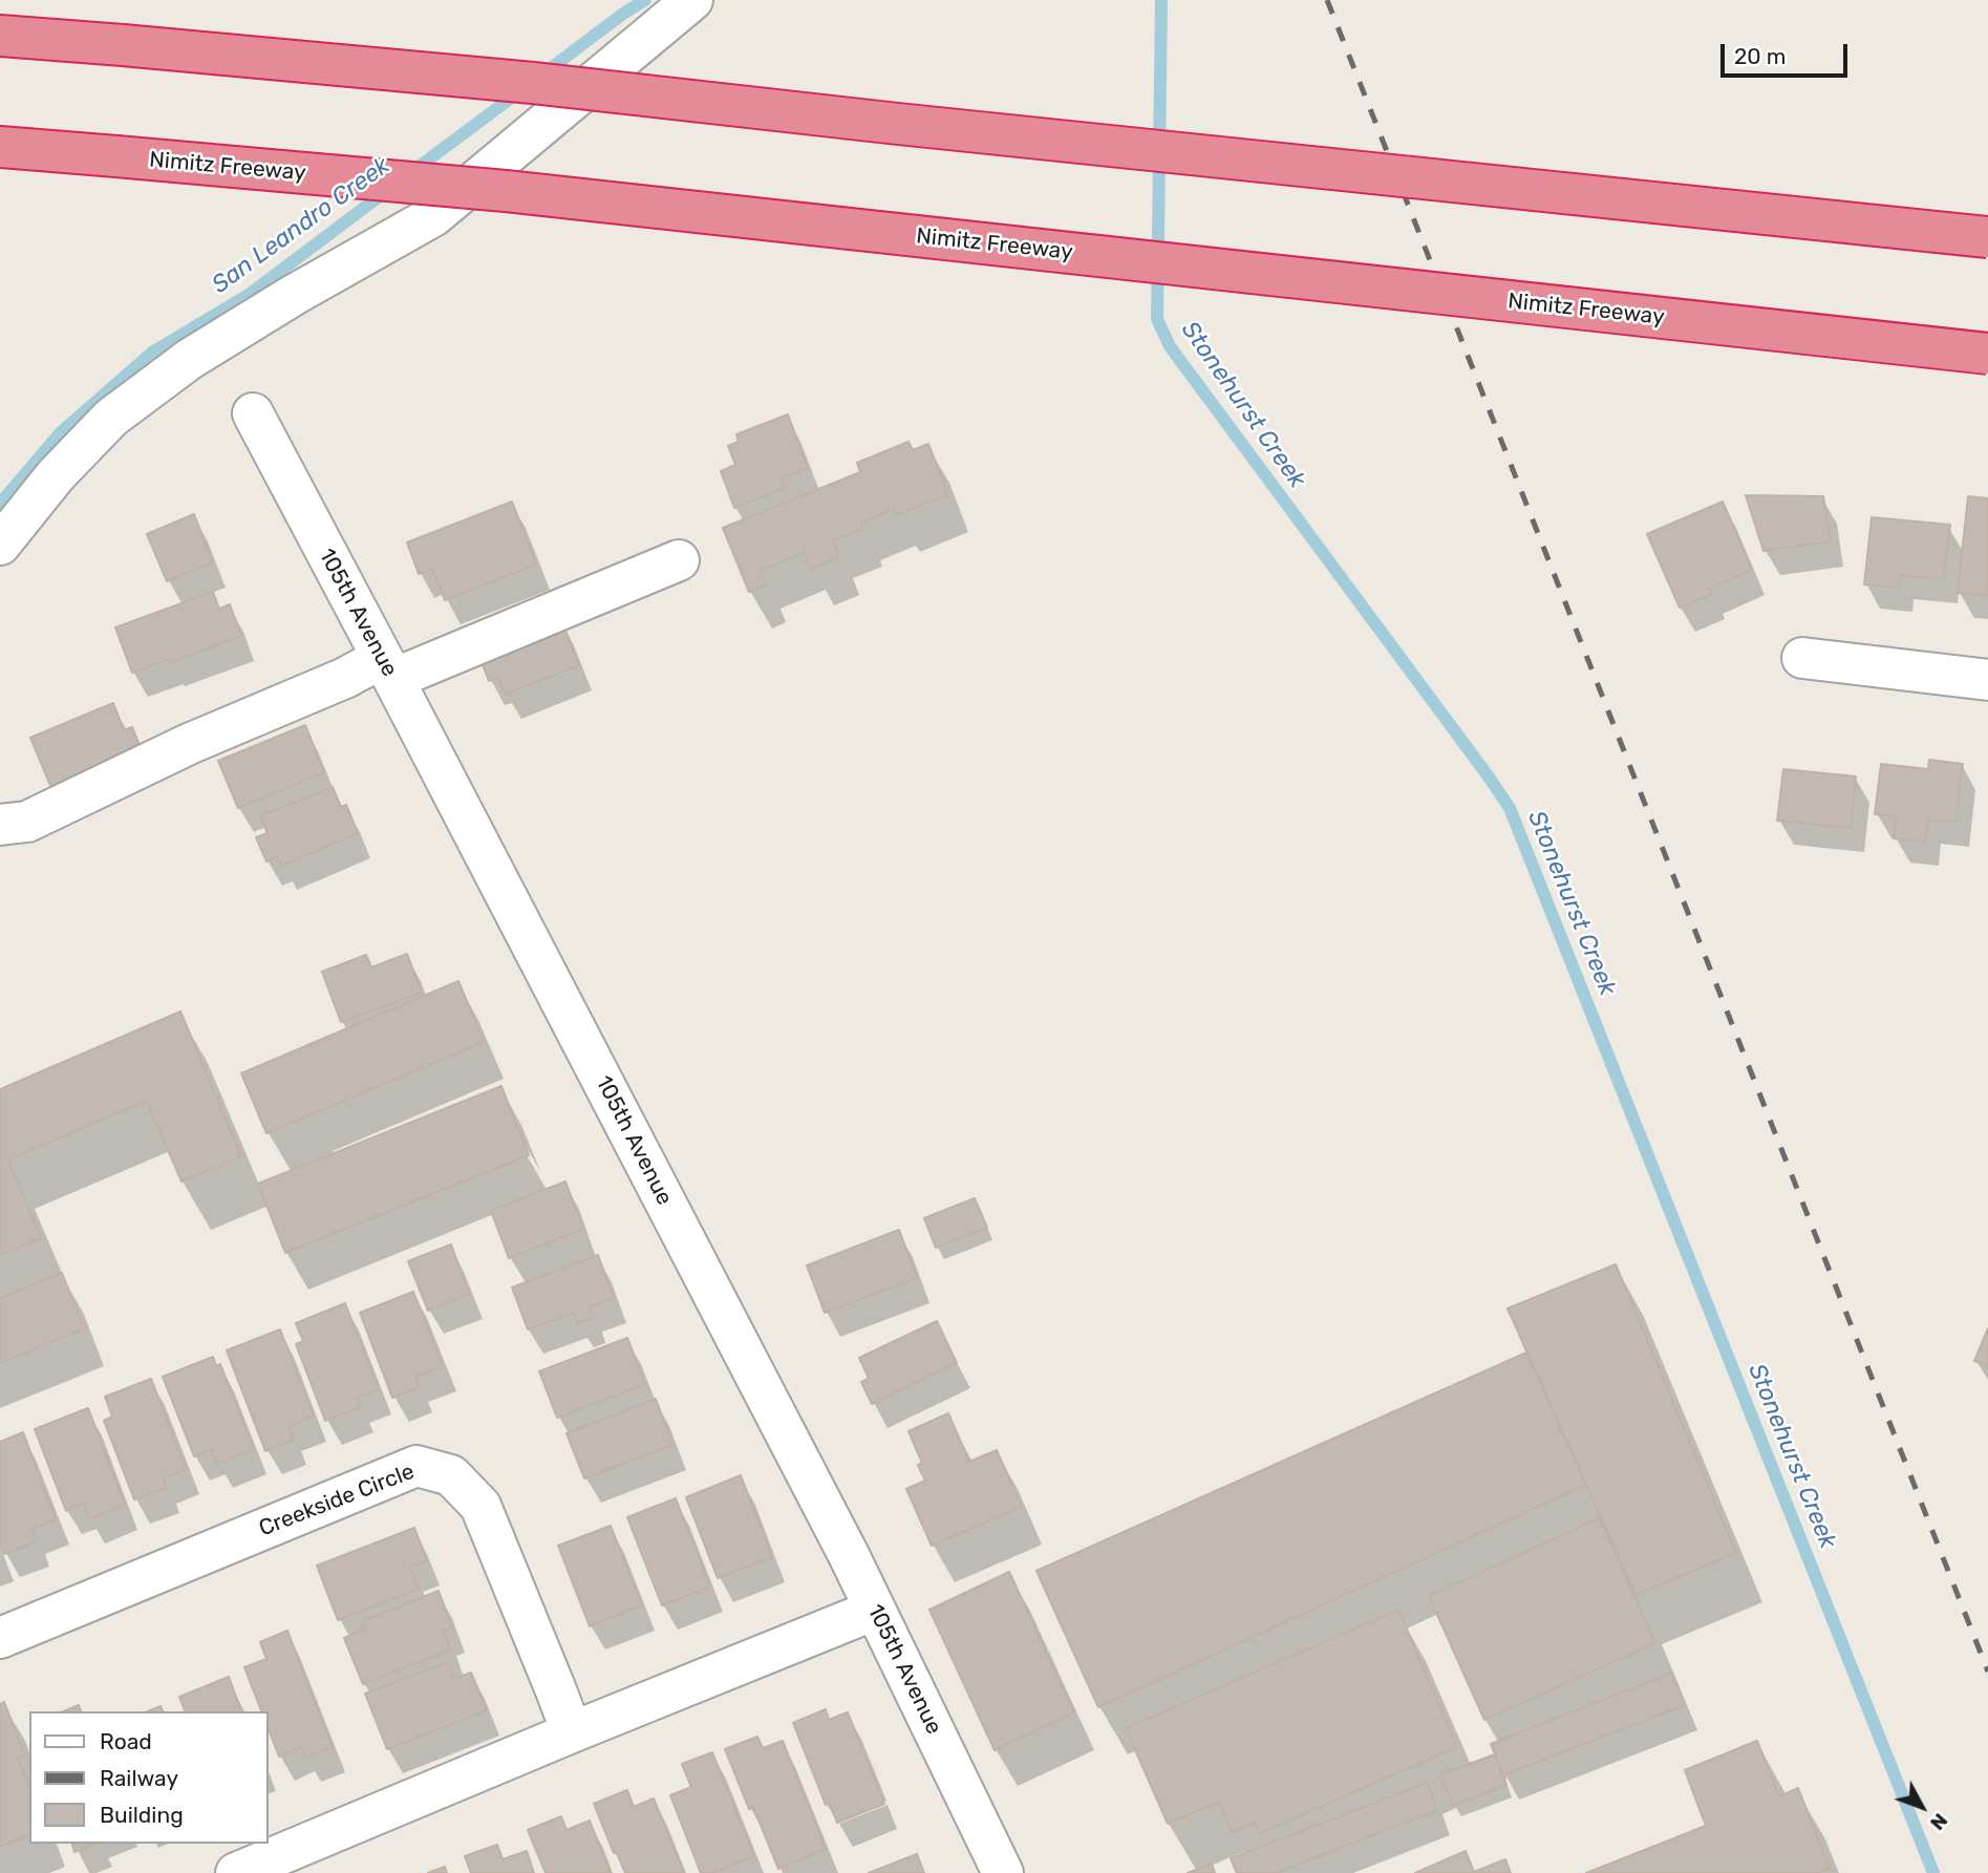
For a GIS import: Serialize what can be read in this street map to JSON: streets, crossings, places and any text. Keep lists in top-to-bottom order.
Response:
{
  "streets": {
    "highway": ["Nimitz Freeway"],
    "street": ["105th Avenue", "Creekside Circle"]
  },
  "water": ["San Leandro Creek", "Stonehurst Creek"],
  "legend": ["Road", "Railway", "Building"],
  "scale_bar": "20 m",
  "north": "bottom right"
}
